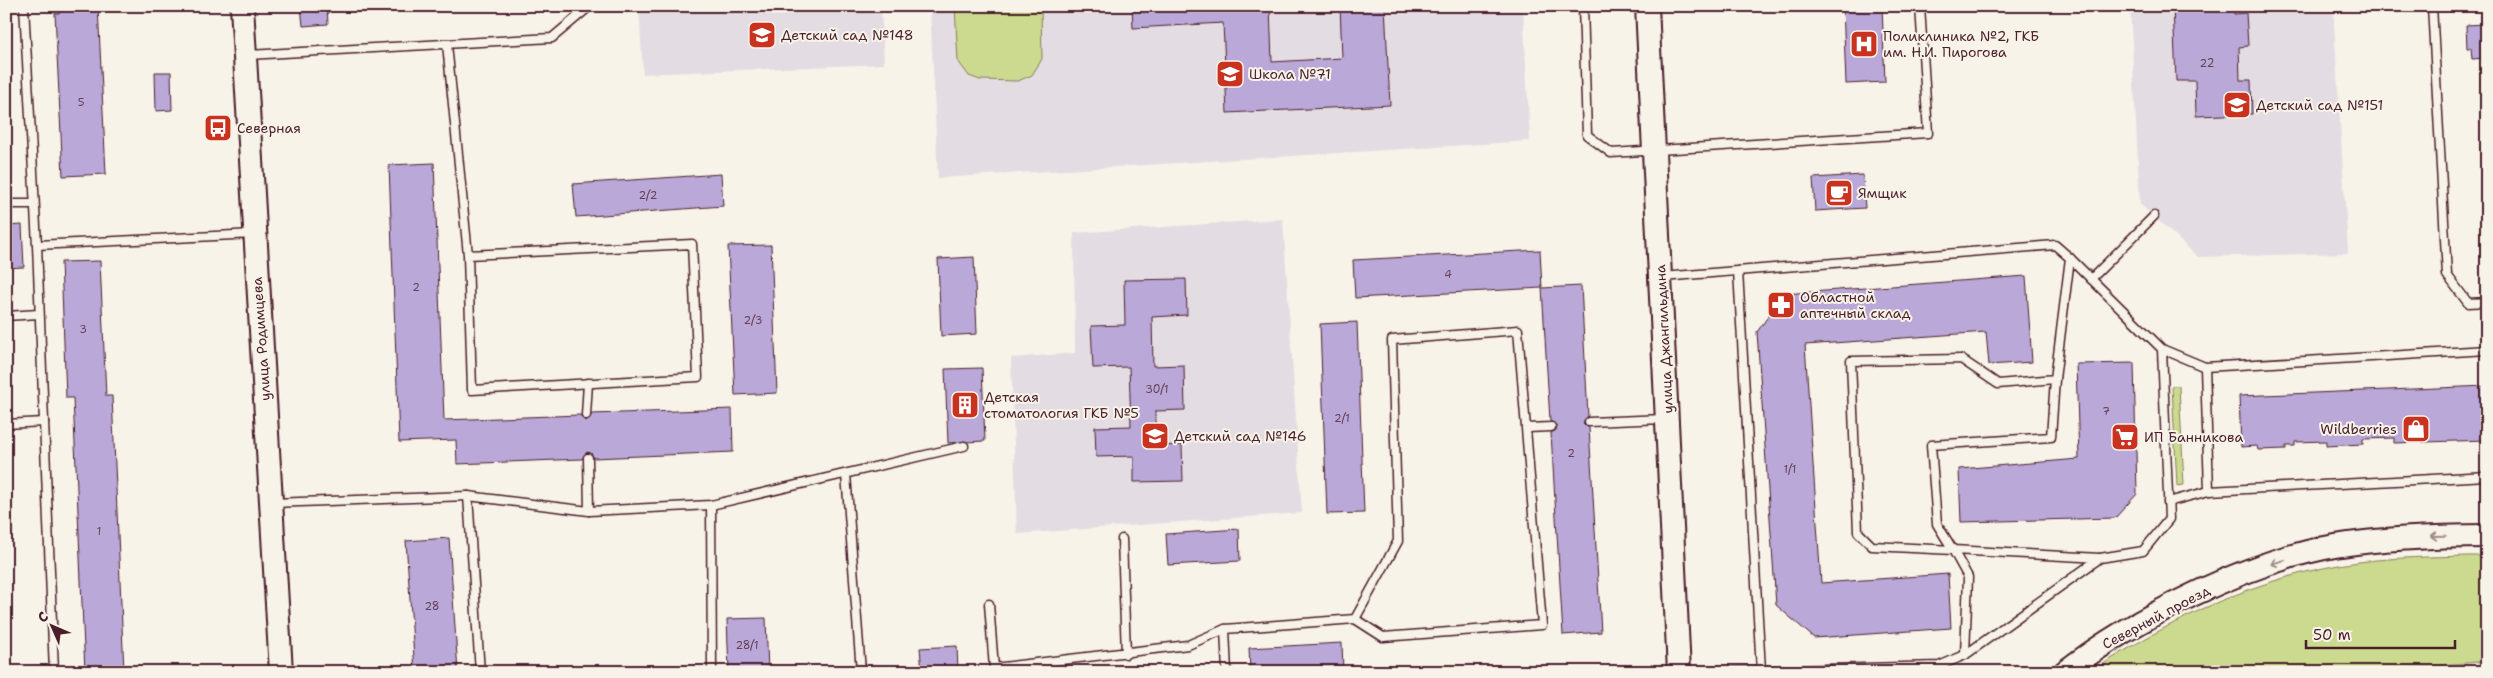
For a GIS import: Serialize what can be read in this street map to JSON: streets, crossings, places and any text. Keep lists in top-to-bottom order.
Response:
{
  "streets": {
    "main road": ["улица Родимцева", "улица Джангильдина", "Северный проезд"]
  },
  "one_way": ["Северный проезд"],
  "places": {
    "school or university": [
      "Детский сад №148",
      "Школа №71",
      "Детский сад №151",
      "Детский сад №146"
    ],
    "hospital": ["Поликлиника №2, ГКБ им. Н.И. Пирогова"],
    "bus stop": ["Северная"],
    "cafe": ["Ямщик"],
    "pharmacy": ["Областной аптечный склад"],
    "building": ["Детская стоматология ГКБ №5"],
    "shop": ["Wildberries"],
    "supermarket": ["ИП Банникова"]
  },
  "house_numbers": [
    "22",
    "5",
    "2/2",
    "4",
    "2",
    "2/3",
    "3",
    "30/1",
    "7",
    "2/1",
    "2",
    "1/1",
    "1",
    "28",
    "28/1"
  ],
  "scale_bar": "50 m",
  "north": "top left"
}
